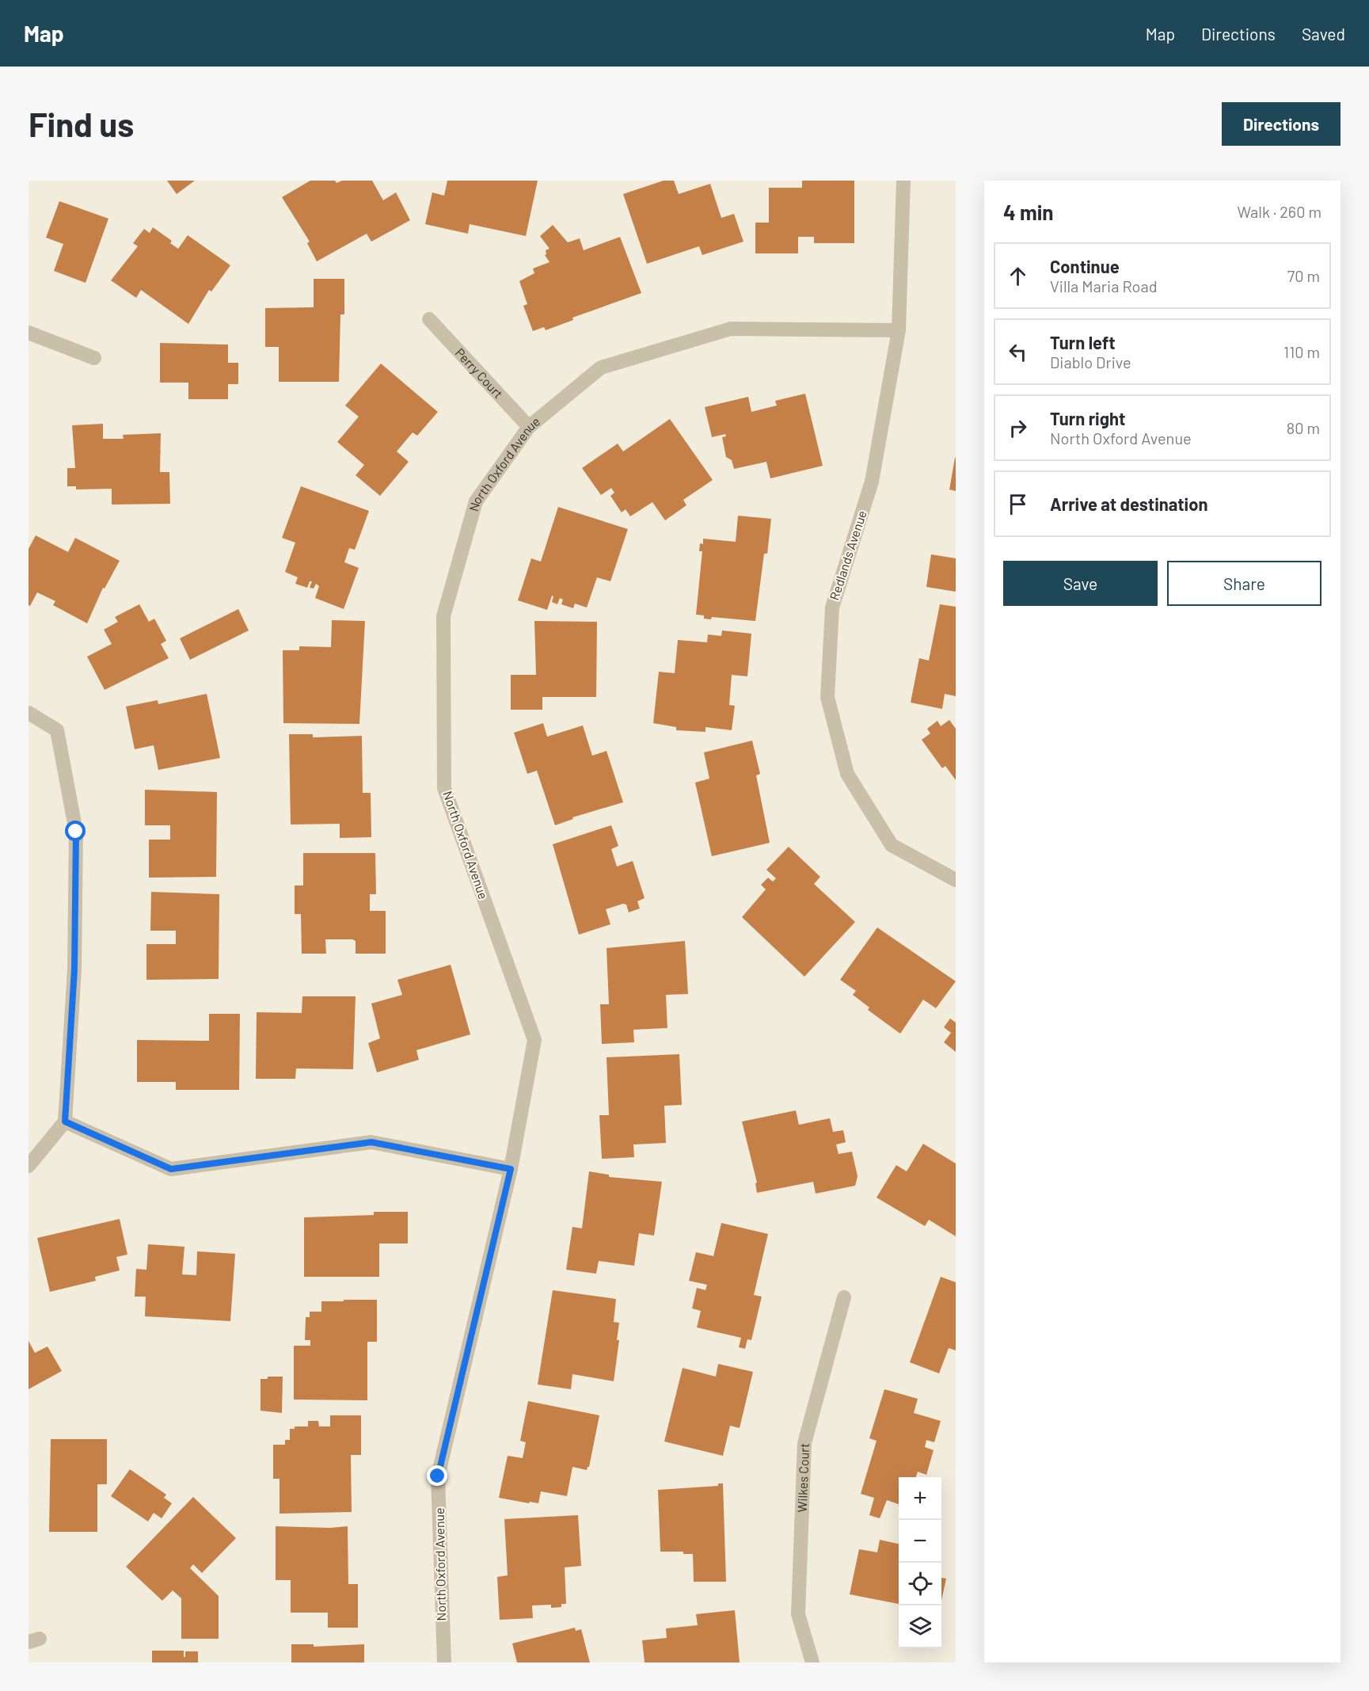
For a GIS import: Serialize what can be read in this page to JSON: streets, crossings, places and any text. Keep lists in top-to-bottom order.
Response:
{
  "streets": {
    "street": [
      "Perry Court",
      "North Oxford Avenue",
      "Redlands Avenue",
      "Wilkes Court"
    ]
  },
  "crossings": [
    ["Perry Court", "North Oxford Avenue"],
    ["North Oxford Avenue", "Redlands Avenue"]
  ],
  "page": {
    "header": "Map",
    "nav": ["Map", "Directions", "Saved"],
    "buttons": [
      "Directions",
      ["Save", "Share"]
    ],
    "title": "Find us",
    "heading": ["4 min", "Walk · 260 m"],
    "list": [
      ["Continue", "Villa Maria Road", "70 m"],
      ["Turn left", "Diablo Drive", "110 m"],
      ["Turn right", "North Oxford Avenue", "80 m"],
      "Arrive at destination"
    ],
    "map_buttons": ["+", "−"]
  }
}
